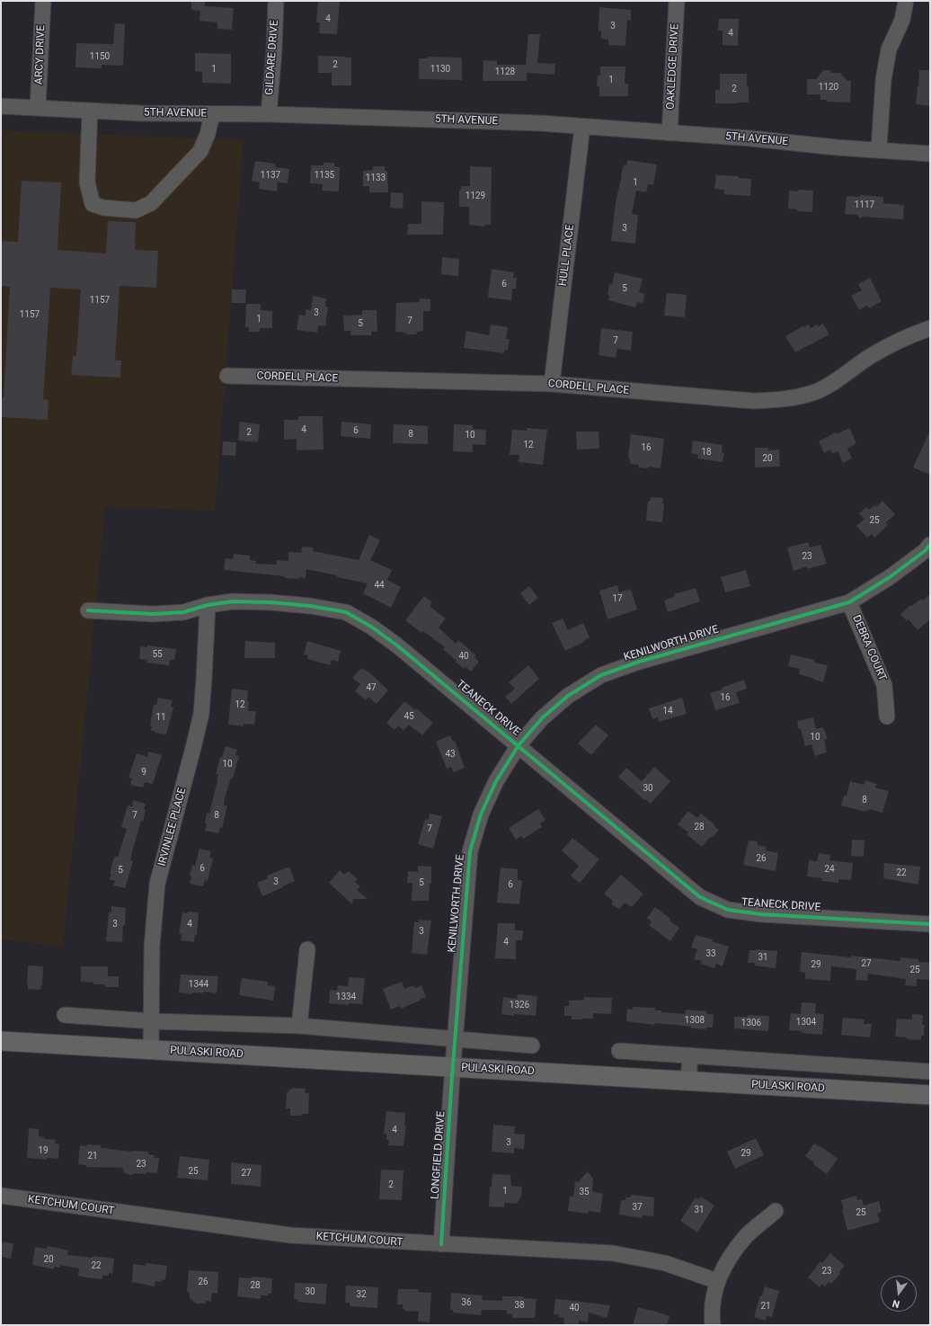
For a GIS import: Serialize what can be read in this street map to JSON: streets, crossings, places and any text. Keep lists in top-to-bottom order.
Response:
{
  "streets": {
    "main road": ["PULASKI ROAD"],
    "street": [
      "ARCY DRIVE",
      "GILDARE DRIVE",
      "OAKLEDGE DRIVE",
      "5TH AVENUE",
      "HULL PLACE",
      "CORDELL PLACE",
      "KENILWORTH DRIVE",
      "DEBRA COURT",
      "TEANECK DRIVE",
      "IRVINLEE PLACE",
      "LONGFIELD DRIVE",
      "KETCHUM COURT"
    ]
  },
  "crossings": [
    ["ARCY DRIVE", "5TH AVENUE"],
    ["GILDARE DRIVE", "5TH AVENUE"],
    ["OAKLEDGE DRIVE", "5TH AVENUE"],
    ["5TH AVENUE", "HULL PLACE"],
    ["HULL PLACE", "CORDELL PLACE"],
    ["KENILWORTH DRIVE", "DEBRA COURT"],
    ["KENILWORTH DRIVE", "TEANECK DRIVE"],
    ["KENILWORTH DRIVE", "PULASKI ROAD"],
    ["KENILWORTH DRIVE", "LONGFIELD DRIVE"],
    ["TEANECK DRIVE", "IRVINLEE PLACE"],
    ["IRVINLEE PLACE", "PULASKI ROAD"],
    ["PULASKI ROAD", "LONGFIELD DRIVE"],
    ["LONGFIELD DRIVE", "KETCHUM COURT"]
  ],
  "house_numbers": [
    "4",
    "3",
    "4",
    "1150",
    "2",
    "1",
    "1130",
    "1128",
    "1",
    "1120",
    "2",
    "1137",
    "1135",
    "1133",
    "1",
    "1129",
    "1117",
    "3",
    "6",
    "5",
    "1157",
    "3",
    "1157",
    "1",
    "7",
    "5",
    "7",
    "4",
    "6",
    "2",
    "8",
    "10",
    "12",
    "16",
    "18",
    "20",
    "25",
    "23",
    "44",
    "17",
    "55",
    "40",
    "47",
    "16",
    "12",
    "14",
    "45",
    "11",
    "10",
    "43",
    "10",
    "9",
    "30",
    "8",
    "7",
    "8",
    "28",
    "7",
    "26",
    "6",
    "24",
    "5",
    "22",
    "3",
    "5",
    "6",
    "3",
    "4",
    "3",
    "4",
    "33",
    "31",
    "27",
    "29",
    "25",
    "1344",
    "1334",
    "1326",
    "1308",
    "1304",
    "1306",
    "4",
    "3",
    "19",
    "29",
    "21",
    "23",
    "25",
    "27",
    "2",
    "1",
    "35",
    "37",
    "31",
    "25",
    "20",
    "22",
    "23",
    "26",
    "28",
    "30",
    "32",
    "36",
    "38",
    "21",
    "40"
  ],
  "north": "bottom"
}
